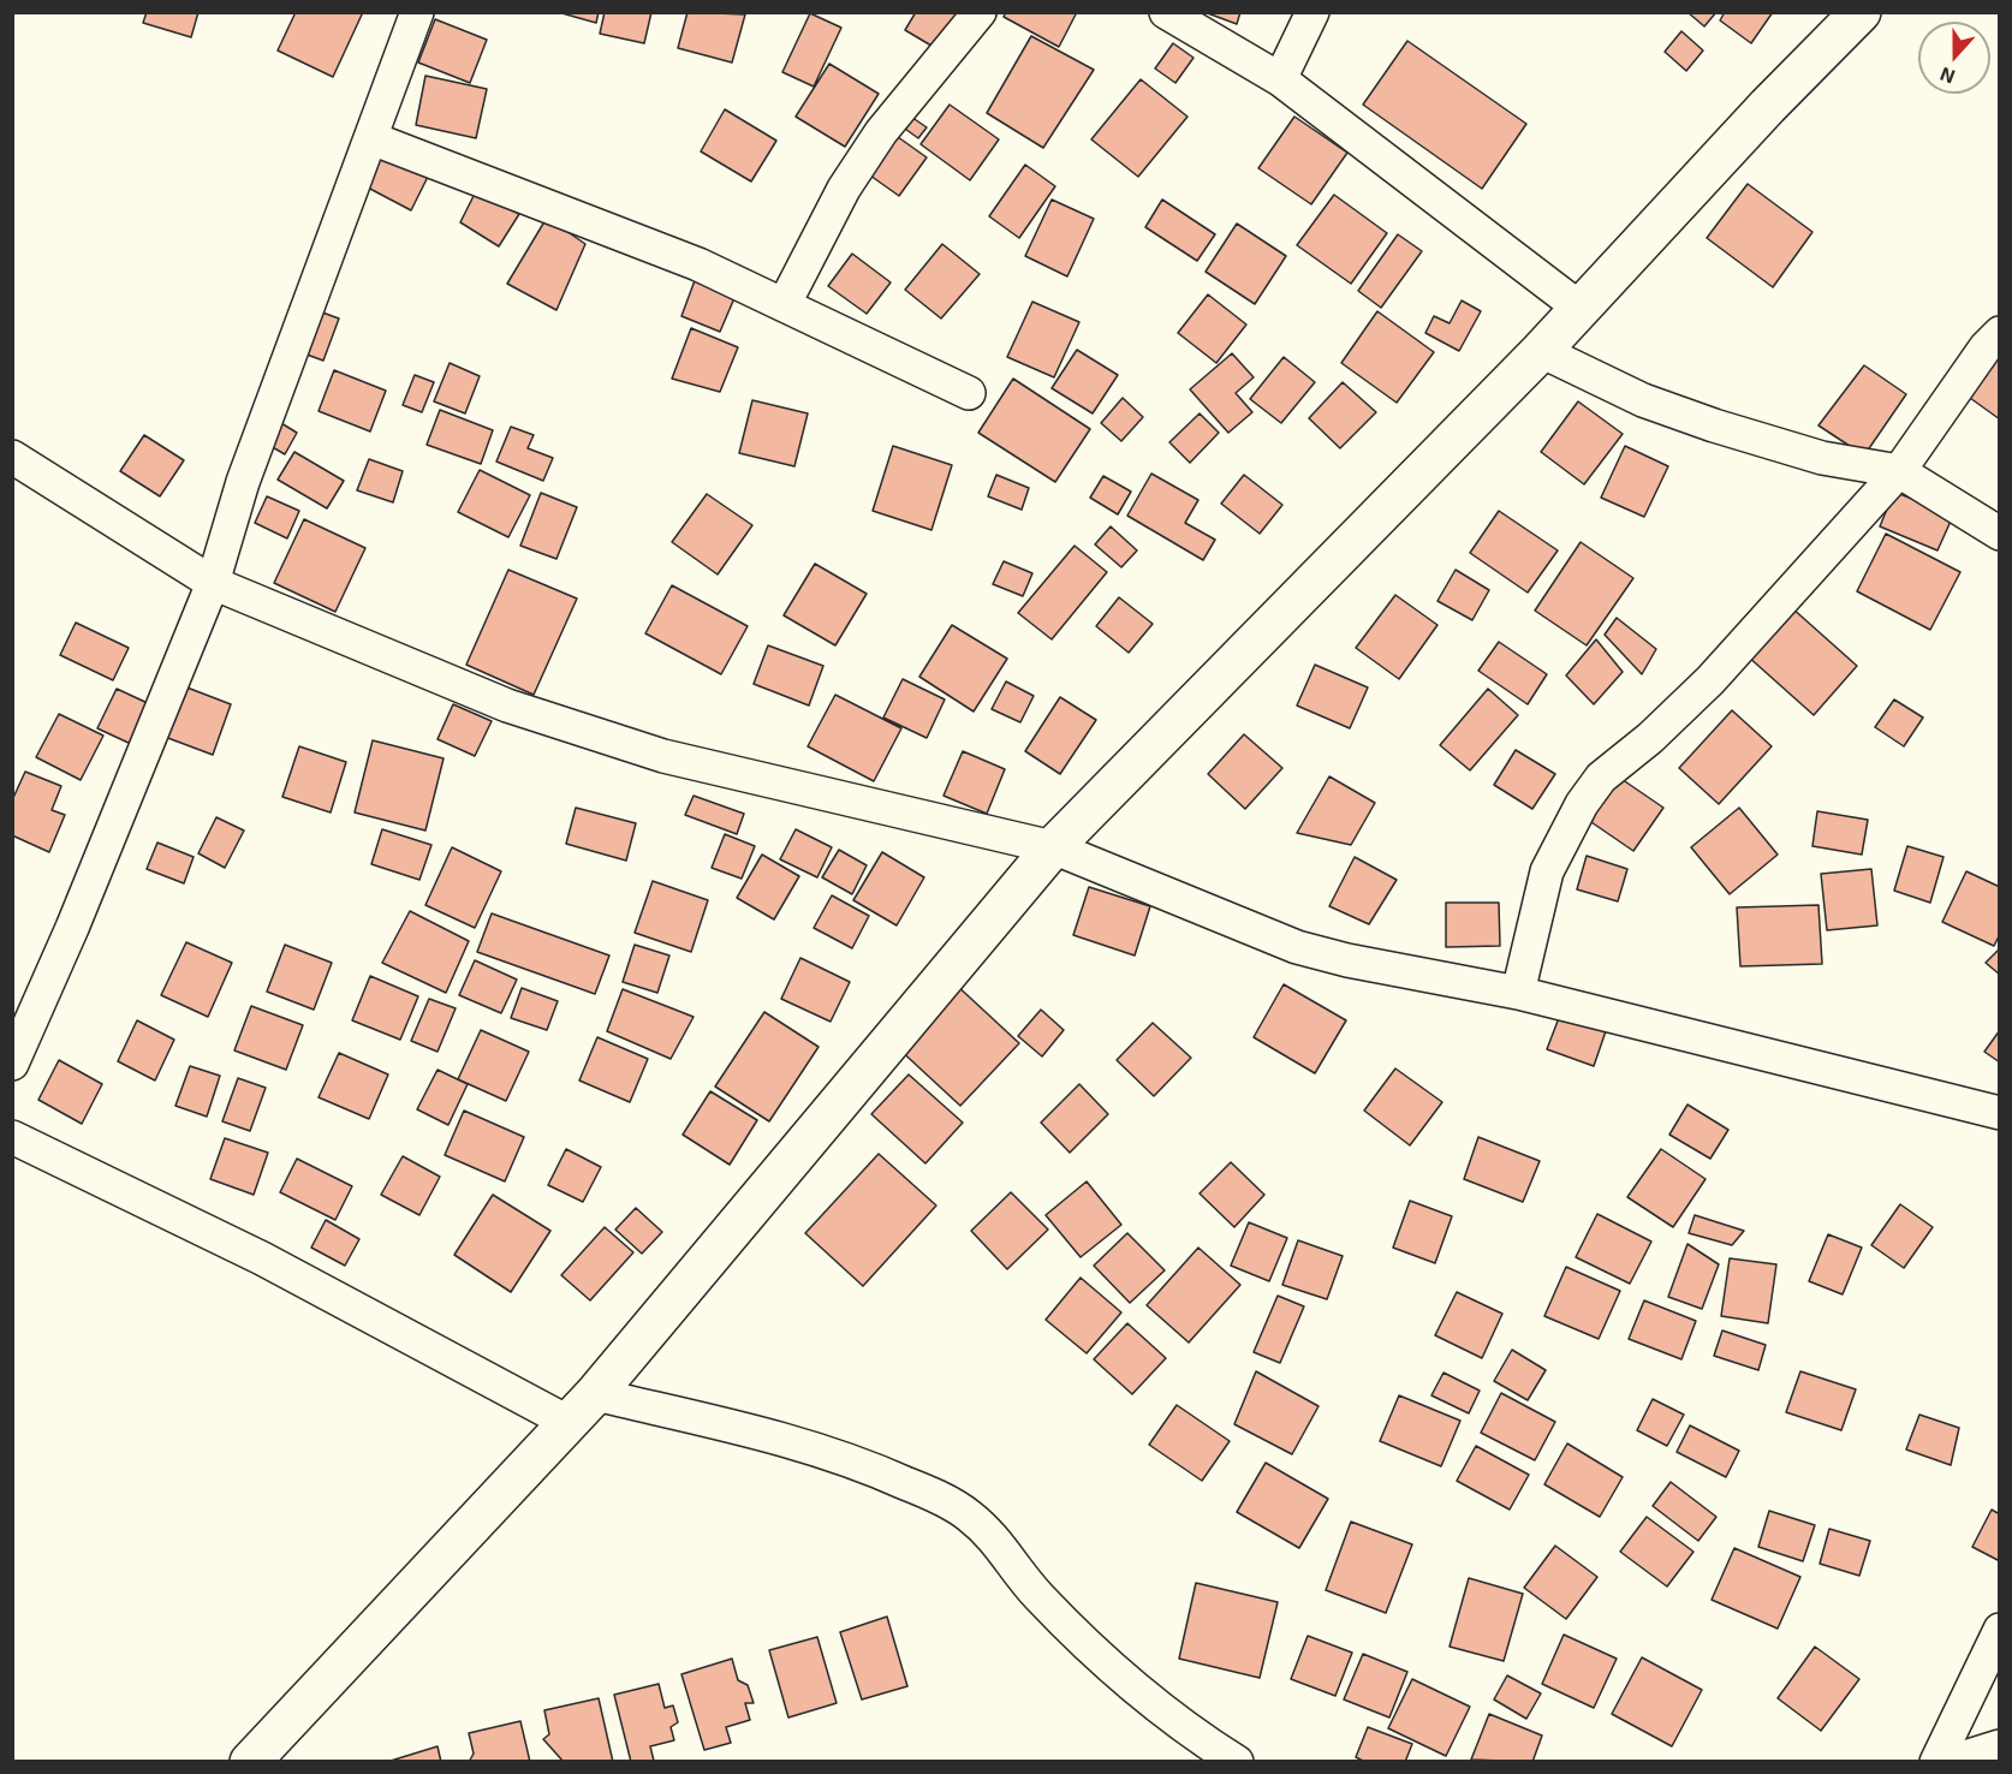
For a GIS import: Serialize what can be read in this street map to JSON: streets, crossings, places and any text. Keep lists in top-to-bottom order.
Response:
{
  "north": "bottom"
}
